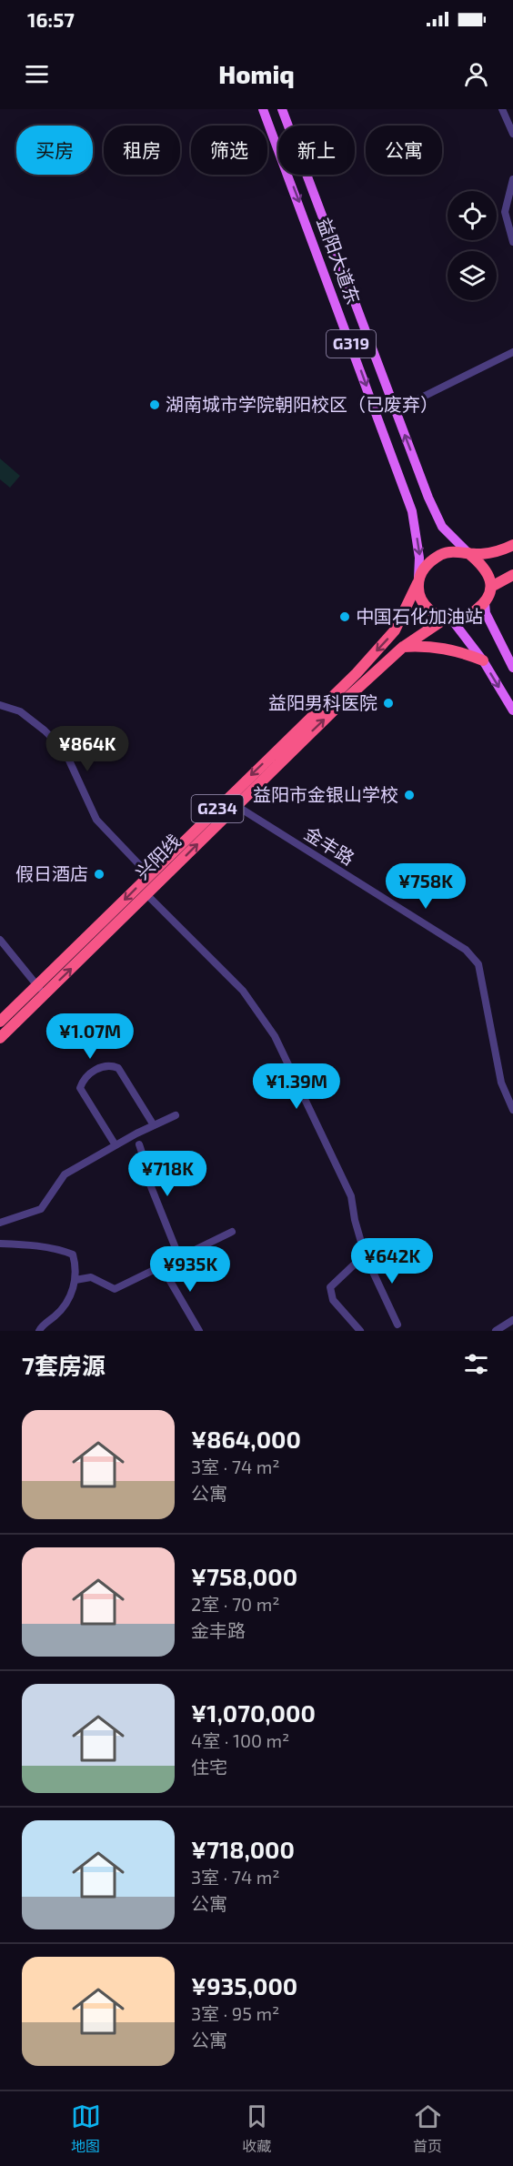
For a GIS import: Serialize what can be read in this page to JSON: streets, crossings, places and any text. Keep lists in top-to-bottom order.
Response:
{
  "streets": {
    "highway": ["G234", "兴阳线"],
    "main road": ["益阳大道东", "G319"],
    "street": ["金丰路"]
  },
  "crossings": [
    ["益阳大道东", "G319"],
    ["益阳大道东", "G234"],
    ["益阳大道东", "兴阳线"],
    ["G319", "G234"],
    ["G319", "兴阳线"],
    ["G234", "兴阳线"],
    ["金丰路", "兴阳线"]
  ],
  "places": [
    "湖南城市学院朝阳校区（已废弃）",
    "中国石化加油站",
    "益阳男科医院",
    "益阳市金银山学校",
    "假日酒店"
  ],
  "page": {
    "status": "16:57",
    "header": "Homiq",
    "chip": [
      "买房",
      "租房",
      "筛选",
      "新上",
      "公寓"
    ],
    "price": [
      "¥864K",
      "¥758K",
      "¥1.07M",
      "¥1.39M",
      "¥718K",
      "¥642K",
      "¥935K"
    ],
    "heading": "7套房源",
    "list": [
      {
        "name": "¥864,000",
        "note": "3室 · 74 m² · 公寓"
      },
      {
        "name": "¥758,000",
        "note": "2室 · 70 m² · 金丰路"
      },
      {
        "name": "¥1,070,000",
        "note": "4室 · 100 m² · 住宅"
      },
      {
        "name": "¥718,000",
        "note": "3室 · 74 m² · 公寓"
      },
      {
        "name": "¥935,000",
        "note": "3室 · 95 m² · 公寓"
      }
    ],
    "tabs": ["地图", "收藏", "首页"]
  }
}
